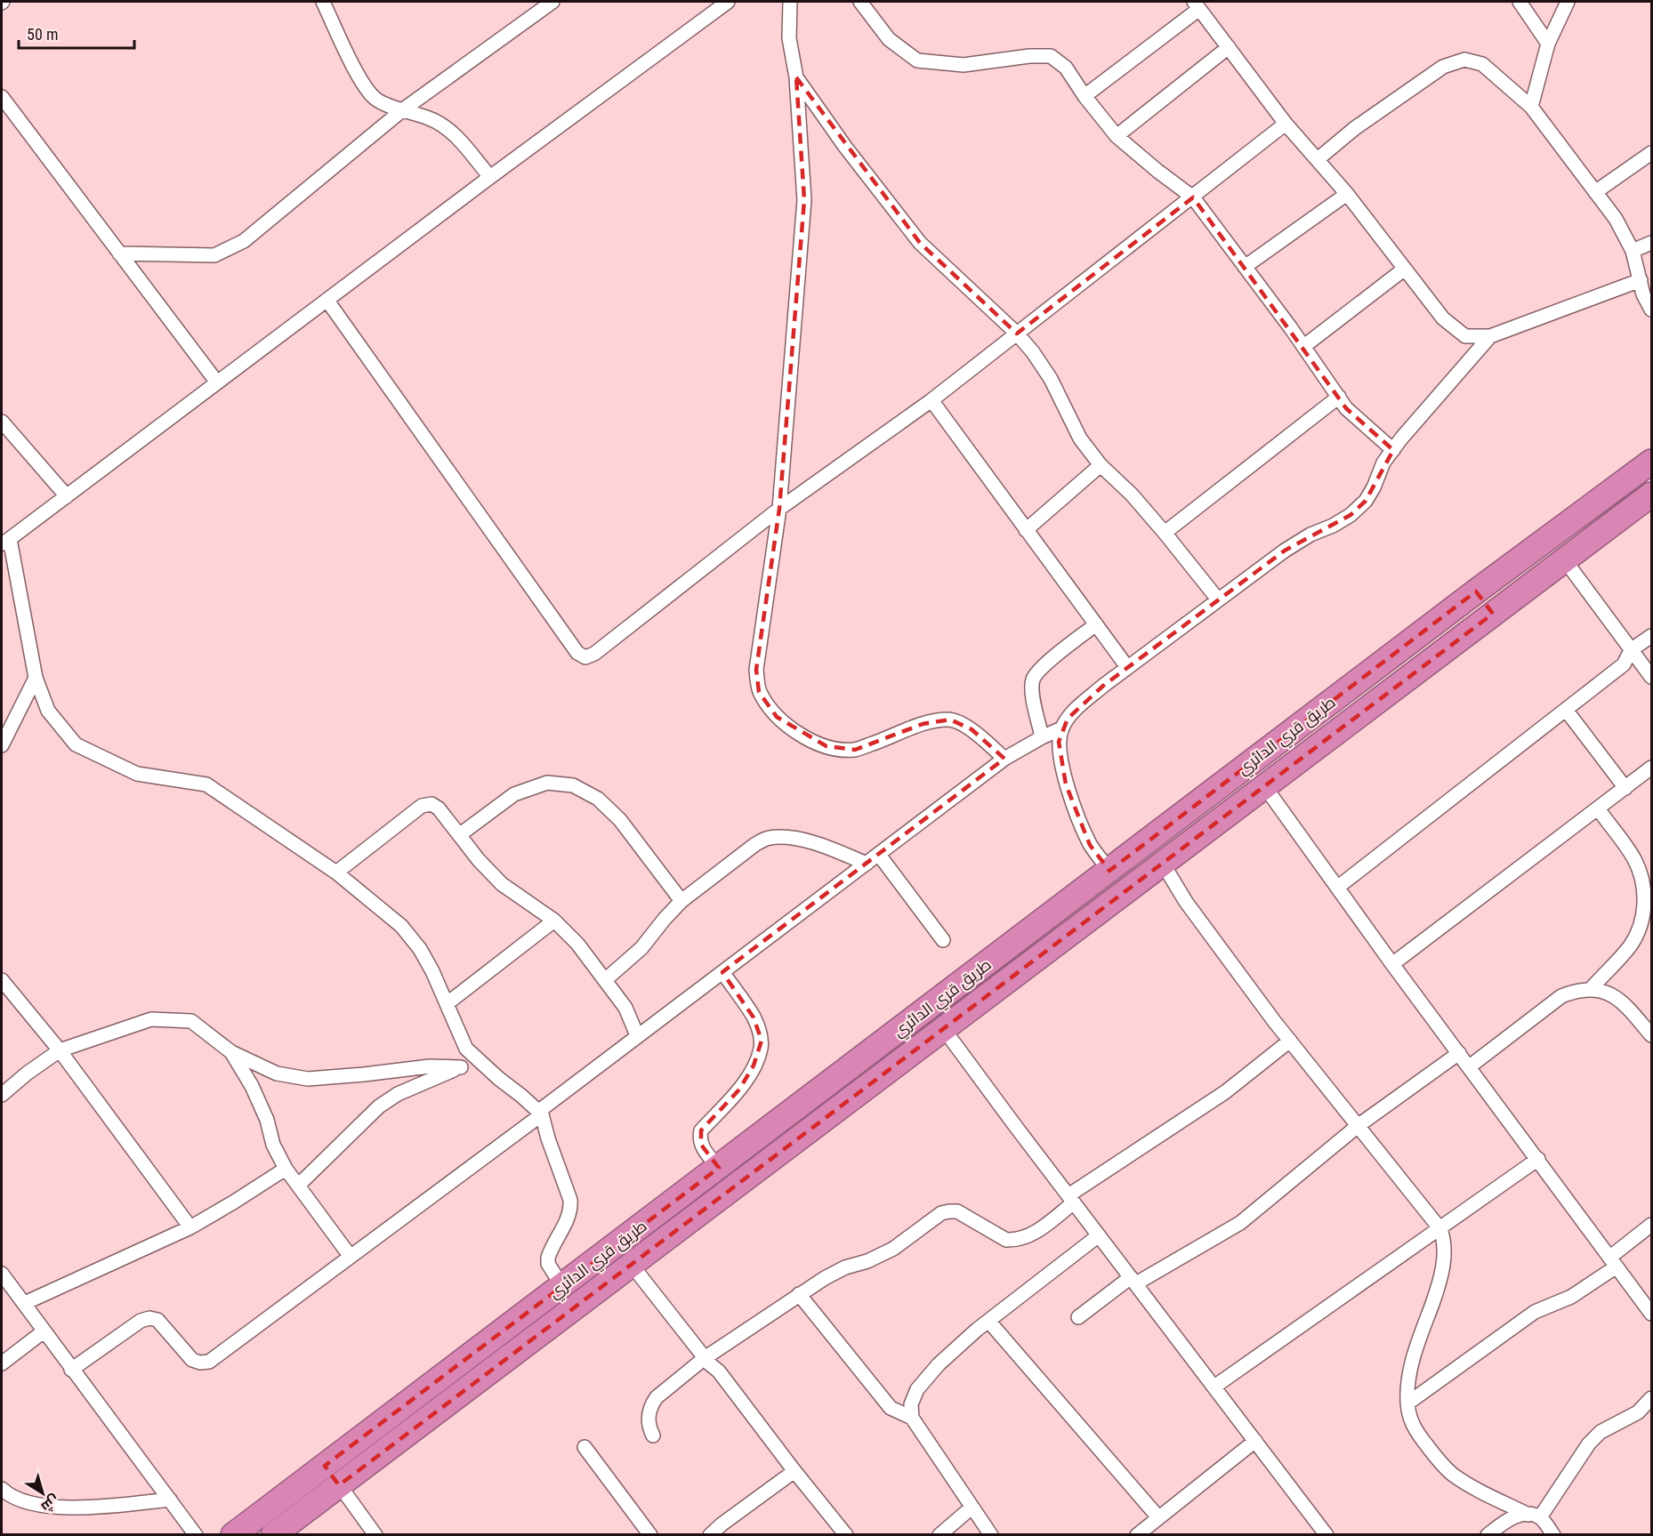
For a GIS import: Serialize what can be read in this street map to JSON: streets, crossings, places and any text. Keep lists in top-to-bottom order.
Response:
{
  "streets": {
    "highway": ["طريق قري الدائري"]
  },
  "scale_bar": "50 m",
  "north": "bottom right"
}
